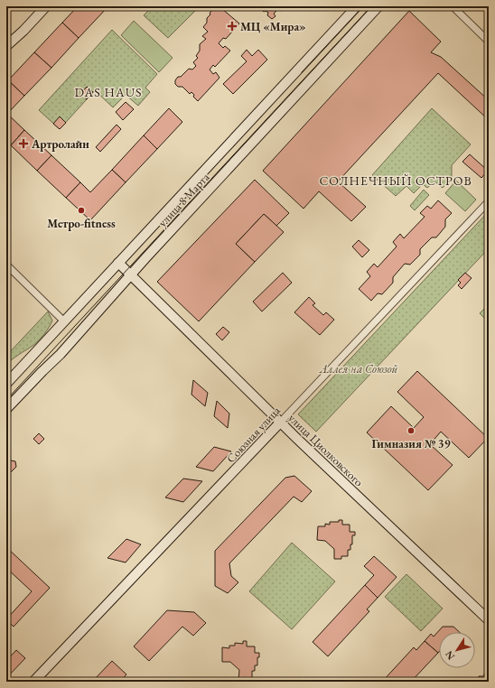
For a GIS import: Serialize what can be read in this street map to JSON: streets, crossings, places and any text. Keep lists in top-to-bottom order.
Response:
{
  "streets": {
    "main road": ["улица 8 Марта", "Союзная улица", "улица Циолковского"]
  },
  "crossings": [
    ["улица 8 Марта", "улица Циолковского"],
    ["Союзная улица", "улица Циолковского"]
  ],
  "districts": ["DAS HAUS", "СОЛНЕЧНЫЙ ОСТРОВ"],
  "parks": ["Аллея на Союзой"],
  "places": {
    "health": ["МЦ «Мира»", "Артролайн"],
    "other": ["Метро-fitness", "Гимназия № 39"]
  },
  "north": "bottom left"
}
